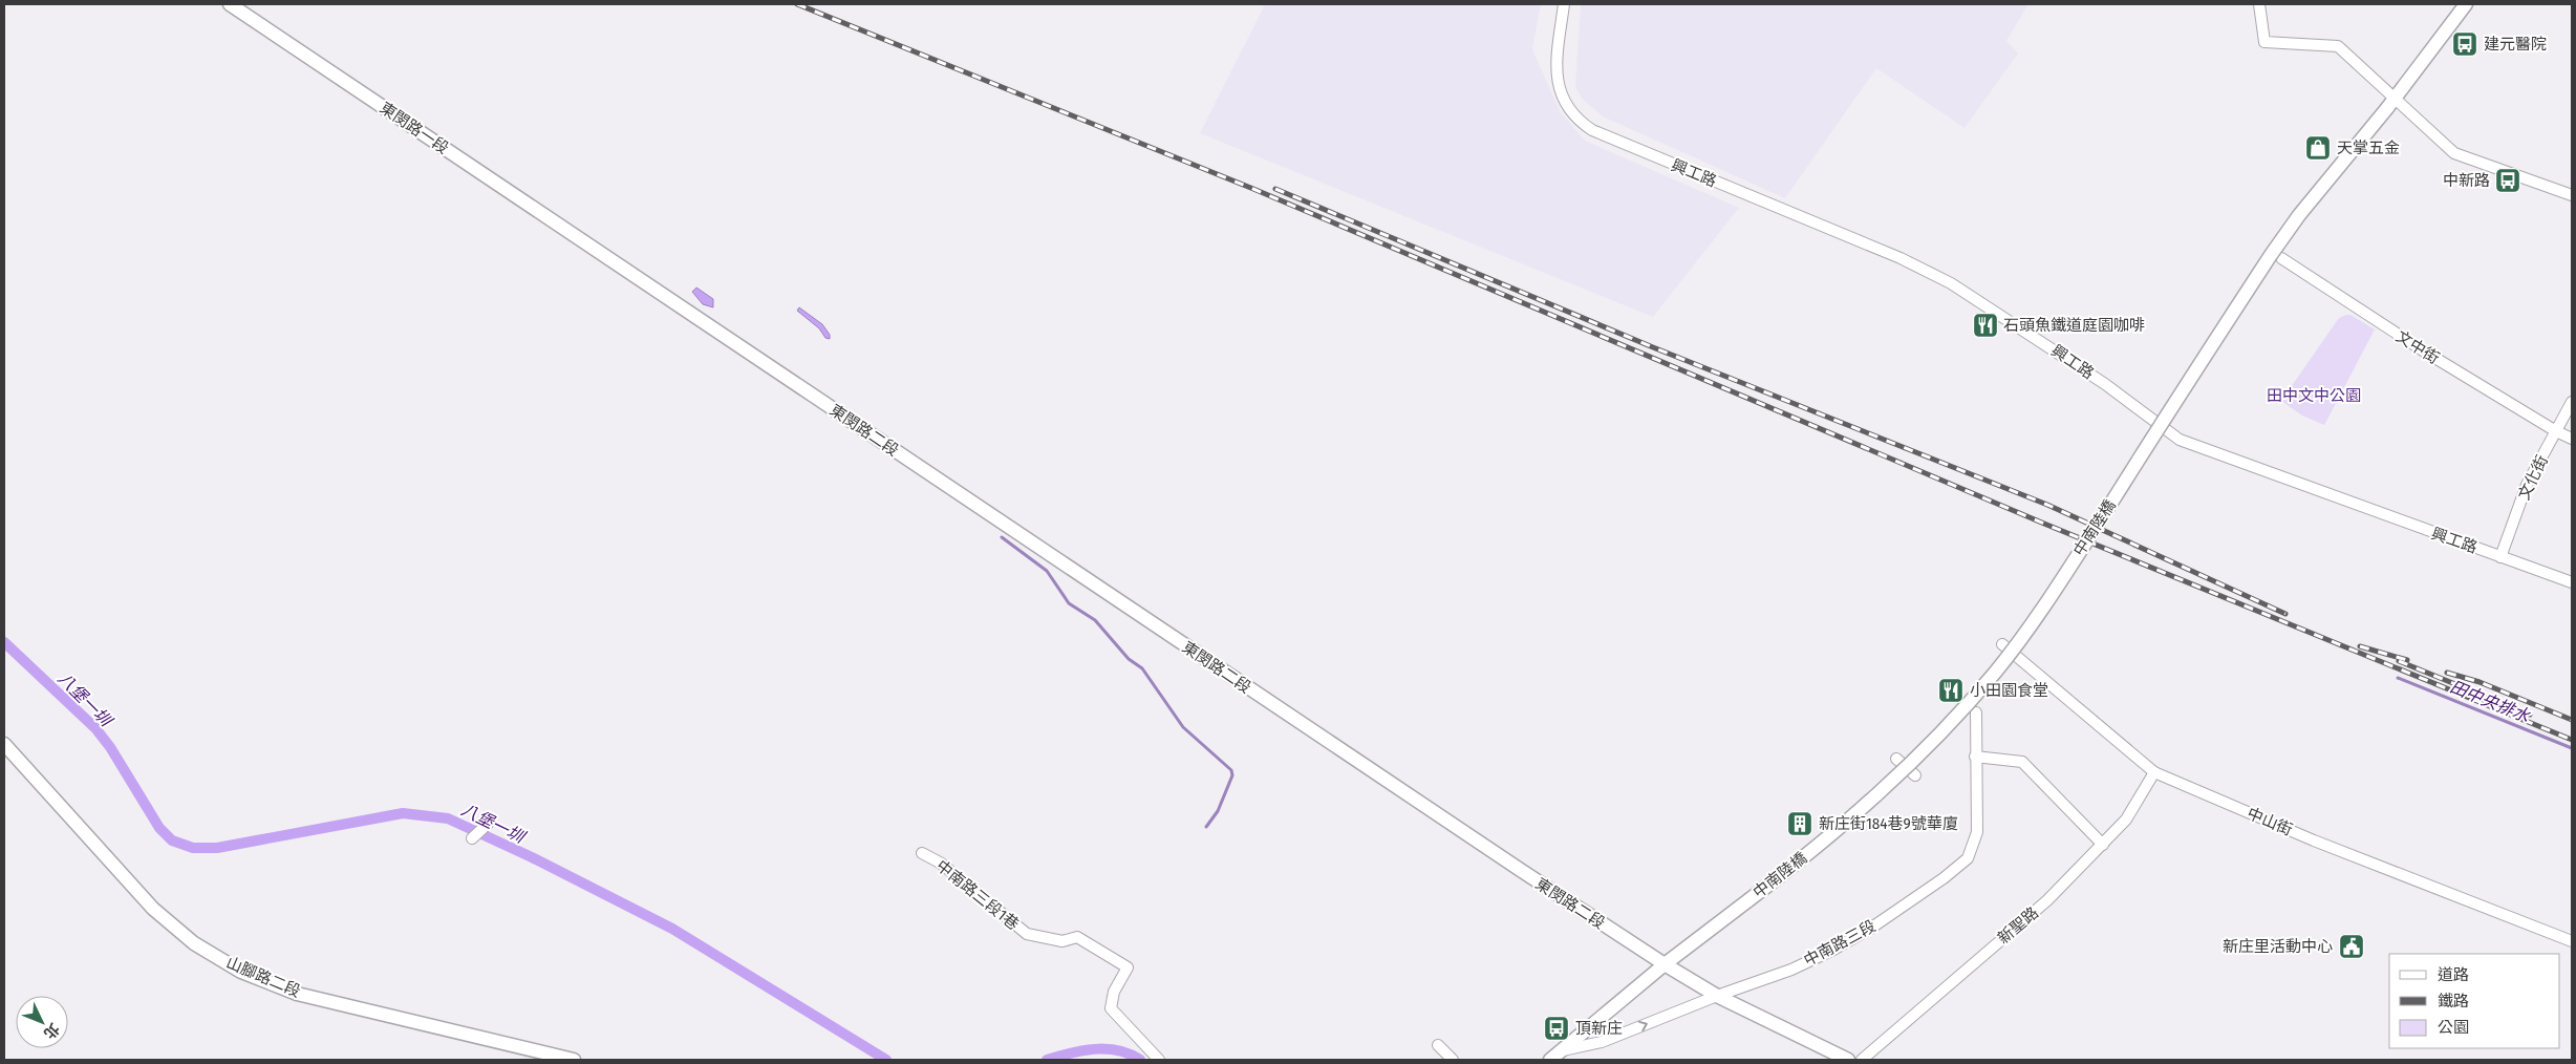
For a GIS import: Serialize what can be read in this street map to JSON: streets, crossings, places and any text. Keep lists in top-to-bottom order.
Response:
{
  "streets": {
    "main road": [
      "東閔路一段",
      "東閔路二段",
      "中南陸橋",
      "中南路三段",
      "山腳路二段"
    ],
    "street": [
      "興工路",
      "文中街",
      "文化街",
      "中山街",
      "中南路三段1巷",
      "新聖路"
    ]
  },
  "crossings": [
    ["東閔路一段", "東閔路二段"],
    ["興工路", "文化街"],
    ["文中街", "文化街"],
    ["東閔路二段", "中南路三段"],
    ["中南陸橋", "中南路三段"],
    ["中山街", "新聖路"]
  ],
  "water": ["八堡一圳", "田中央排水"],
  "parks": ["田中文中公園"],
  "places": {
    "bus stop": ["建元醫院", "中新路", "頂新庄"],
    "shop": ["天掌五金"],
    "restaurant": ["石頭魚鐵道庭園咖啡", "小田園食堂"],
    "building": ["新庄街184巷9號華廈"],
    "public building": ["新庄里活動中心"]
  },
  "legend": ["道路", "鐵路", "公園"],
  "north": "bottom right"
}
